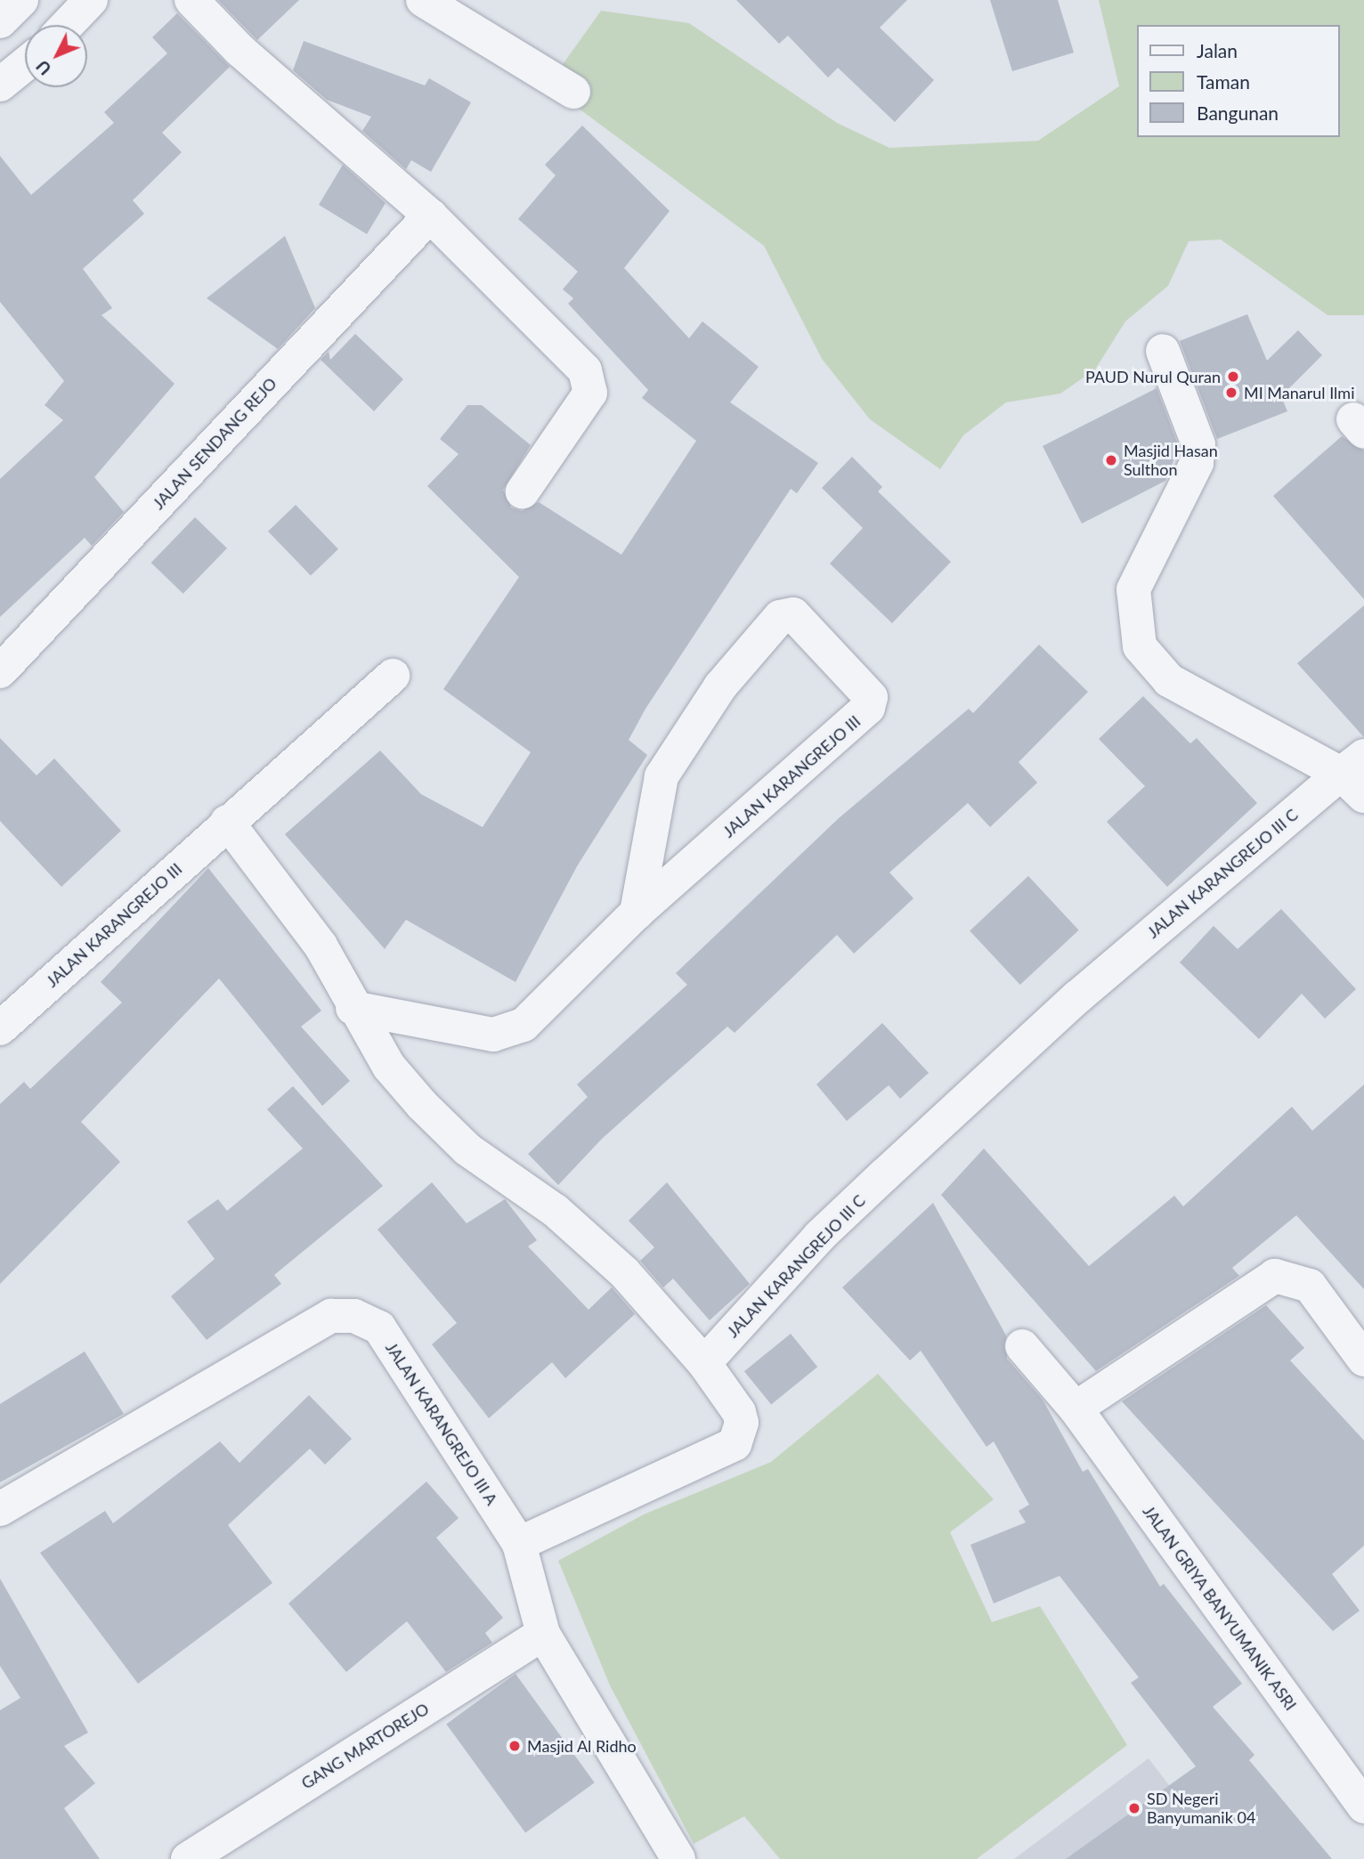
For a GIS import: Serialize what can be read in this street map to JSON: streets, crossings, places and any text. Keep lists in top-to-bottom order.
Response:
{
  "streets": {
    "street": [
      "JALAN SENDANG REJO",
      "JALAN KARANGREJO III",
      "JALAN KARANGREJO III C",
      "JALAN KARANGREJO III A",
      "JALAN GRIYA BANYUMANIK ASRI",
      "GANG MARTOREJO"
    ]
  },
  "crossings": [
    ["JALAN KARANGREJO III A", "GANG MARTOREJO"]
  ],
  "places": [
    "PAUD Nurul Quran",
    "MI Manarul Ilmi",
    "Masjid Hasan Sulthon",
    "Masjid Al Ridho",
    "SD Negeri Banyumanik 04"
  ],
  "legend": ["Jalan", "Taman", "Bangunan"],
  "north": "bottom left"
}
